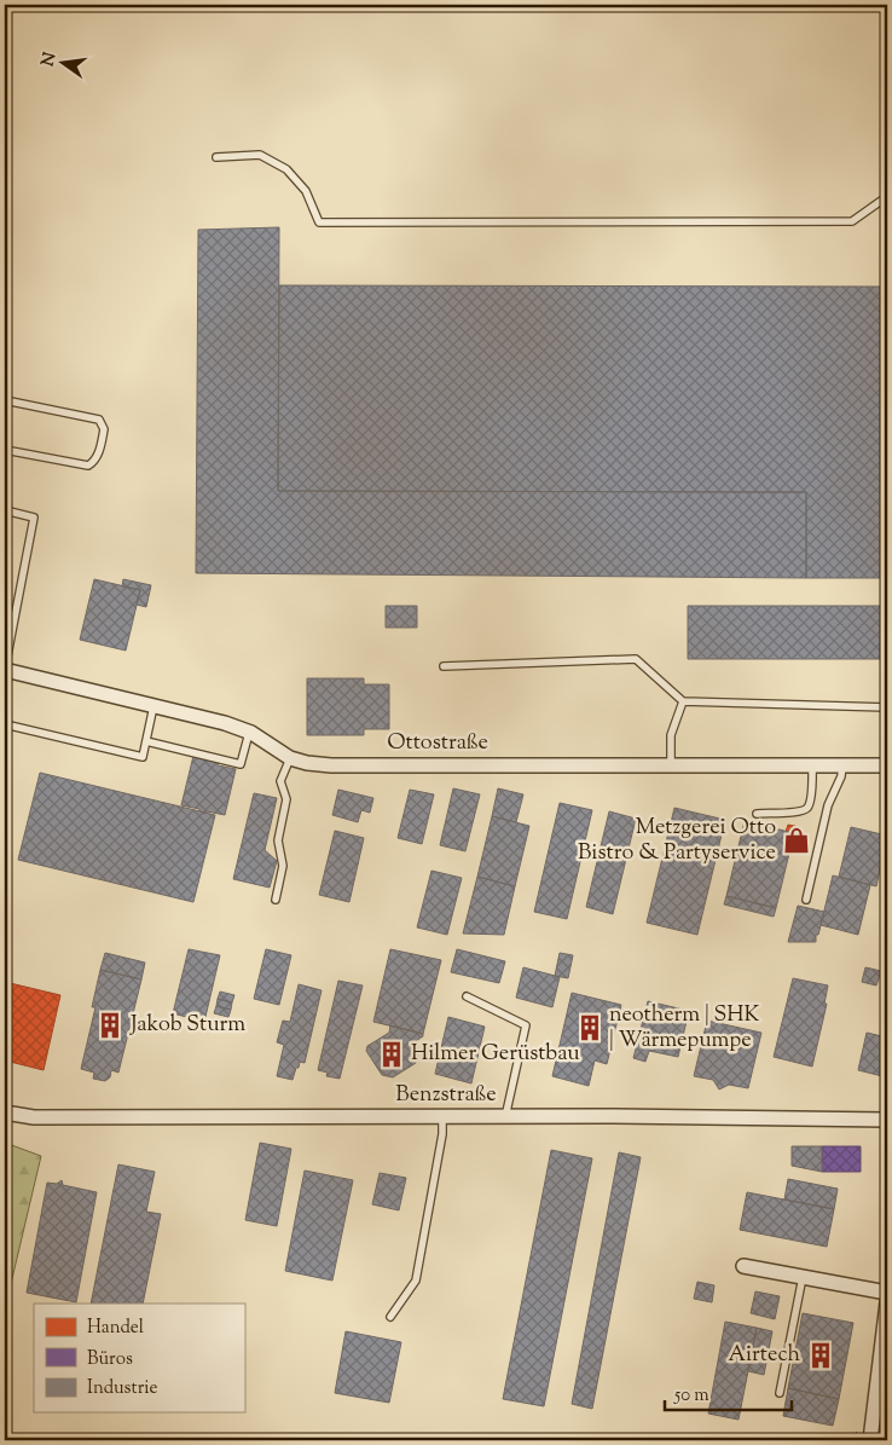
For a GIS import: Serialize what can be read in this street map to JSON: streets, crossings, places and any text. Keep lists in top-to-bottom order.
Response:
{
  "streets": {
    "street": ["Ottostraße", "Benzstraße"]
  },
  "places": {
    "shop": ["Metzgerei Otto Bistro & Partyservice"],
    "building": [
      "Jakob Sturm",
      "neotherm | SHK | Wärmepumpe",
      "Hilmer Gerüstbau",
      "Airtech"
    ]
  },
  "legend": ["Handel", "Büros", "Industrie"],
  "scale_bar": "50 m",
  "north": "left"
}
